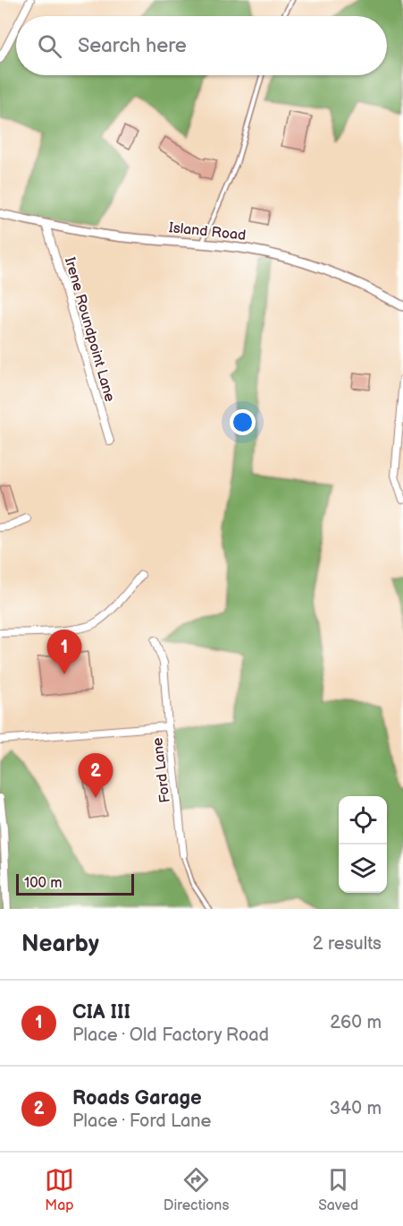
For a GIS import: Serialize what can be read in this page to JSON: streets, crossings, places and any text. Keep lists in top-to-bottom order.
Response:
{
  "streets": {
    "street": ["Island Road", "Irene Roundpoint Lane", "Ford Lane"]
  },
  "crossings": [
    ["Island Road", "Irene Roundpoint Lane"]
  ],
  "scale_bar": "100 m",
  "page": {
    "search": "Search here",
    "pins": ["1", "2"],
    "scale": "100 m",
    "heading": ["Nearby", "2 results"],
    "list": [
      {
        "mark": "1",
        "name": "CIA III",
        "note": "Place · Old Factory Road",
        "value": "260 m"
      },
      {
        "mark": "2",
        "name": "Roads Garage",
        "note": "Place · Ford Lane",
        "value": "340 m"
      }
    ],
    "nav": ["Map", "Directions", "Saved"]
  }
}
